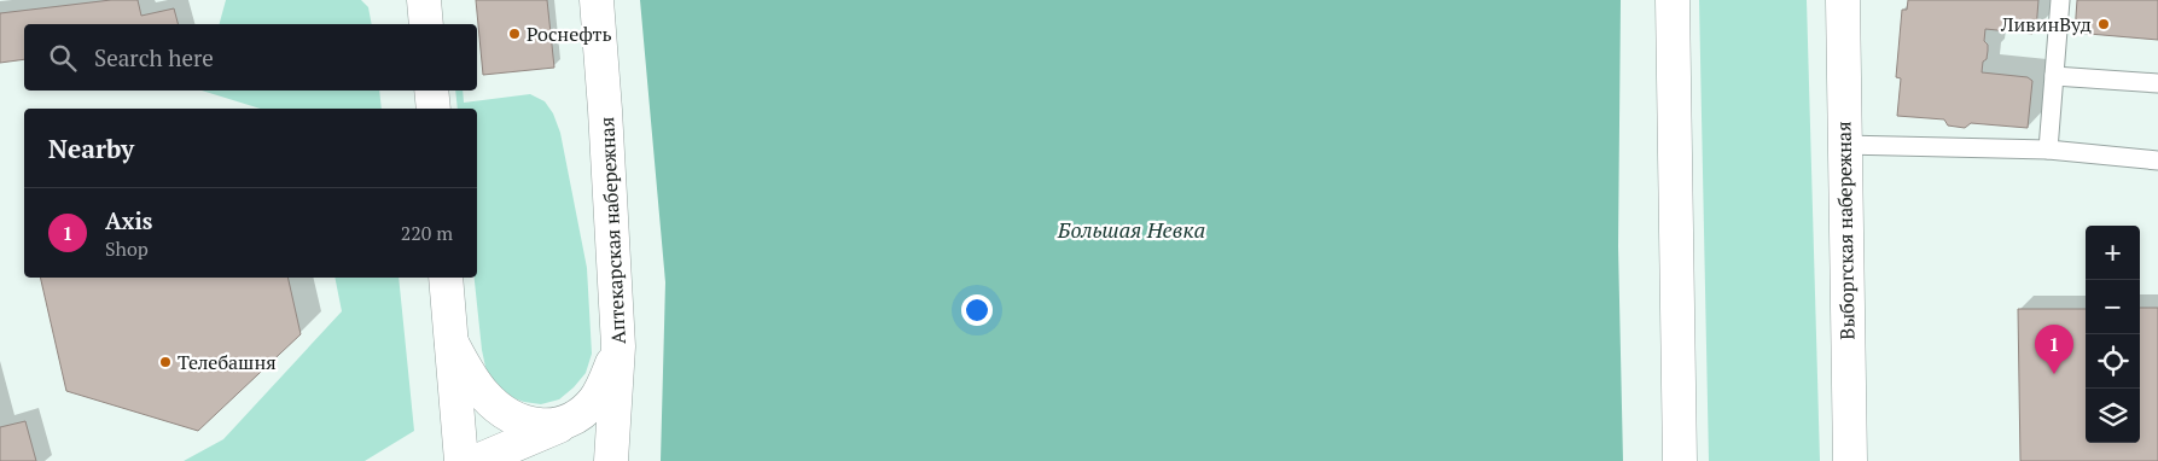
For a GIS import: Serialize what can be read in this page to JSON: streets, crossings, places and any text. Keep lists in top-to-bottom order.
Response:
{
  "streets": {
    "street": ["Аптекарская набережная", "Выборгская набережная"]
  },
  "water": ["Большая Невка"],
  "places": ["ЛивинВуд", "Роснефть", "Телебашня"],
  "page": {
    "search": "Search here",
    "heading": "Nearby",
    "list": [
      {
        "mark": "1",
        "name": "Axis",
        "note": "Shop",
        "value": "220 m"
      }
    ],
    "map_buttons": ["+", "−"],
    "pins": "1"
  }
}
